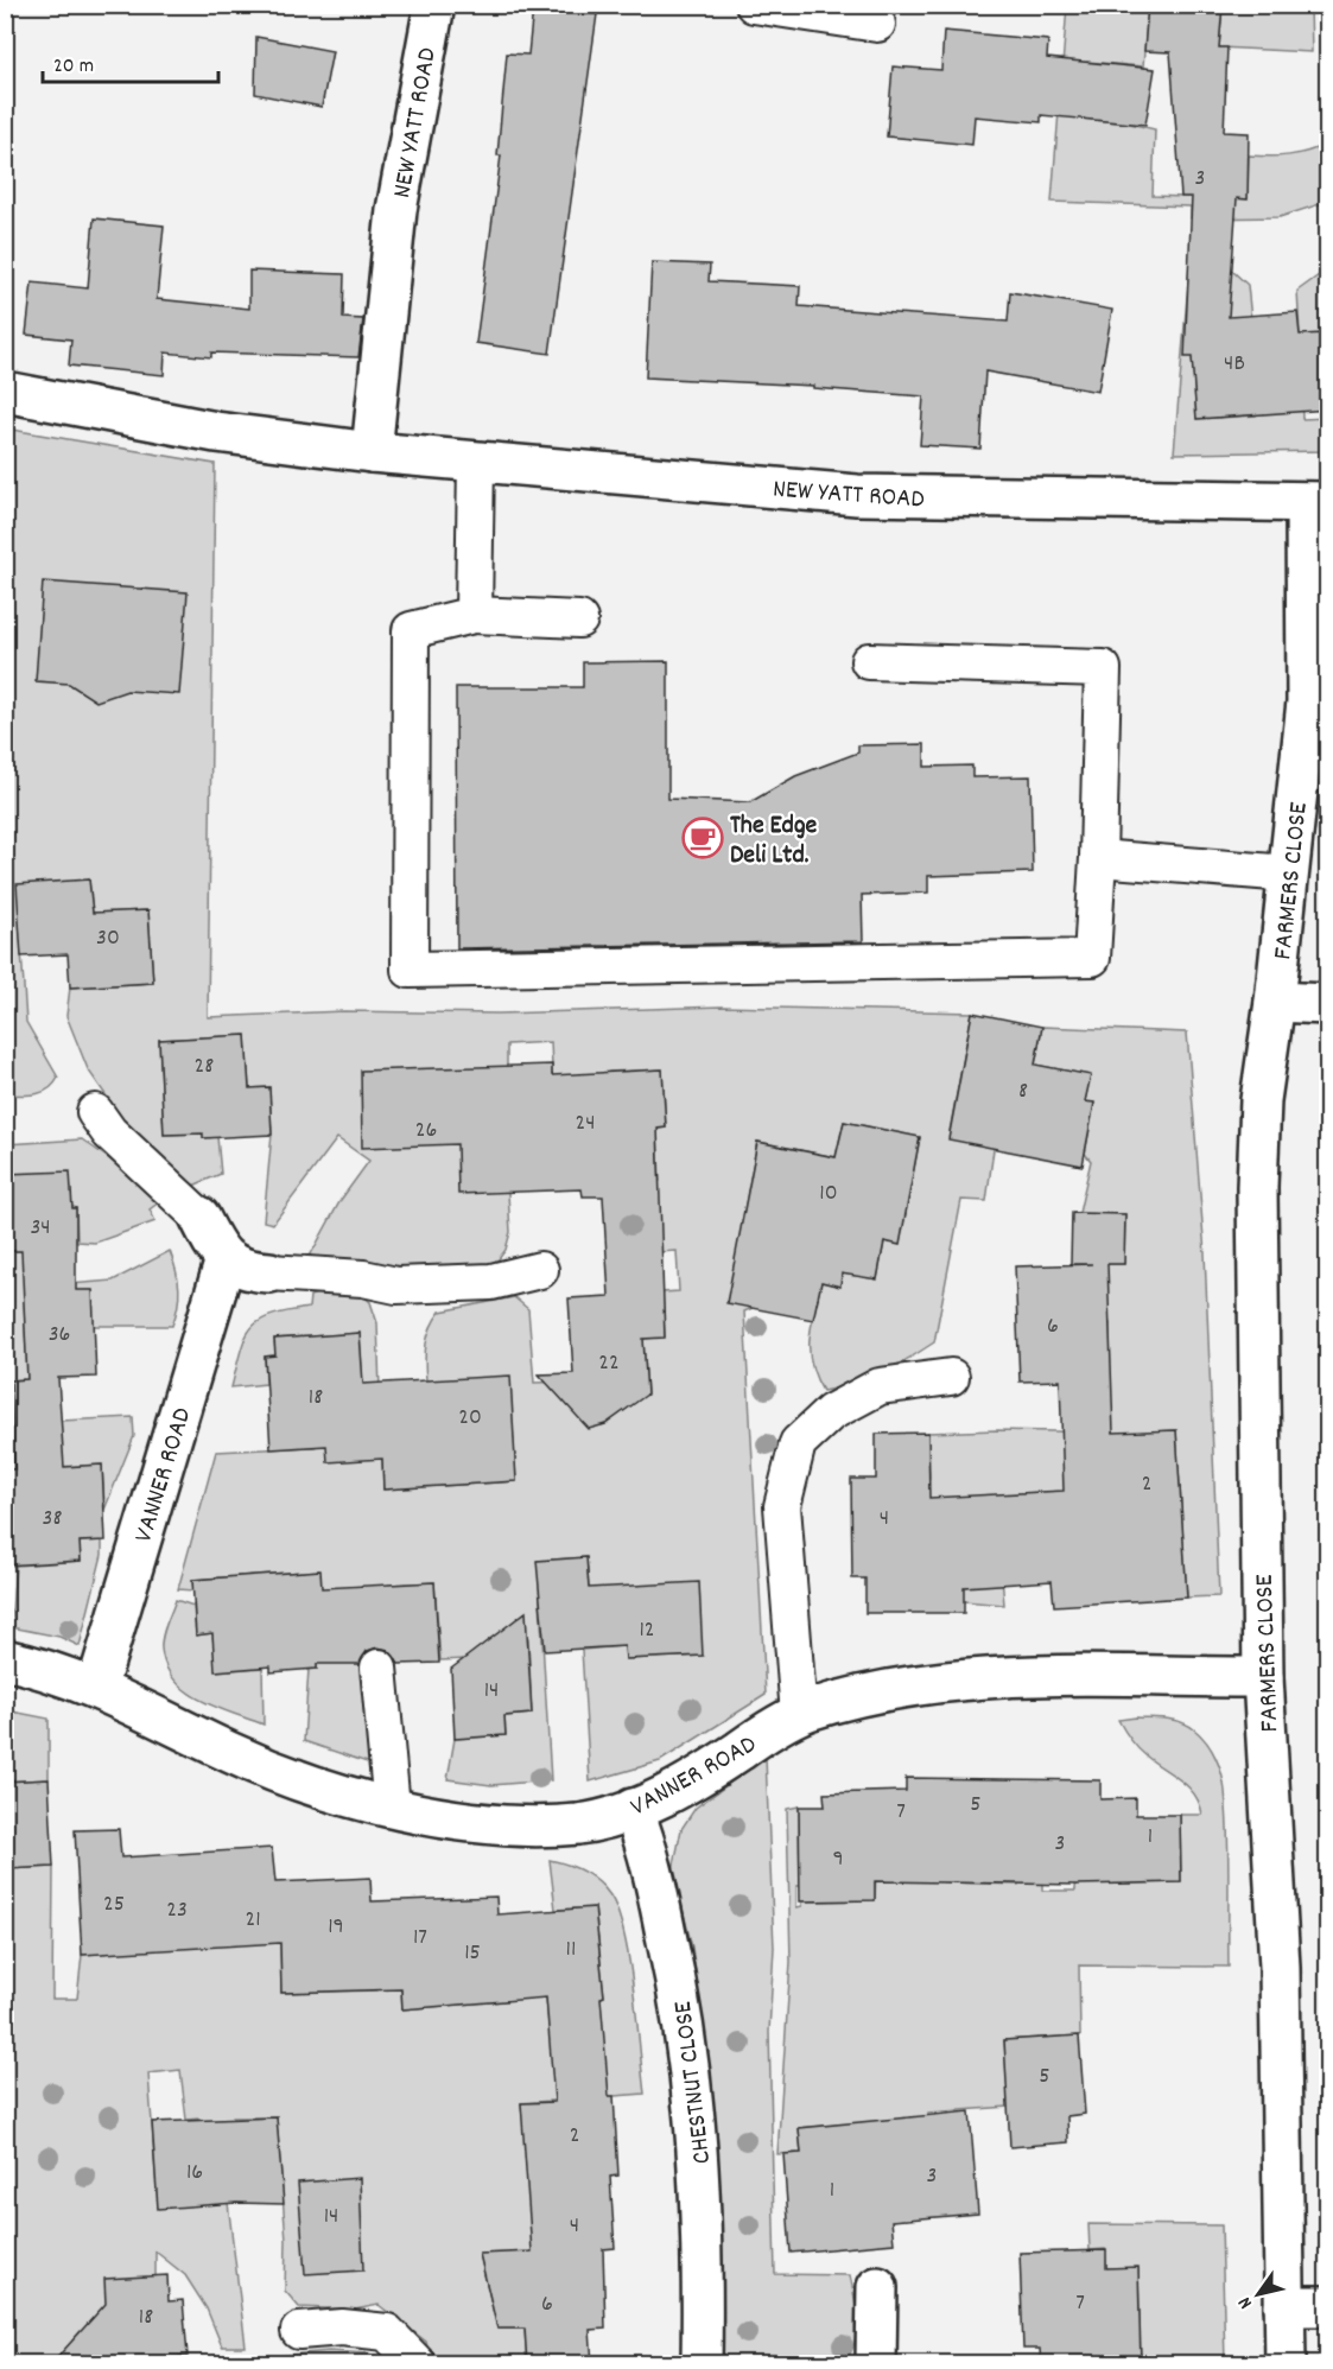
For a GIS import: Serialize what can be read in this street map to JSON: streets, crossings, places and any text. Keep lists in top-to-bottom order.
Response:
{
  "streets": {
    "street": [
      "NEW YATT ROAD",
      "FARMERS CLOSE",
      "VANNER ROAD",
      "CHESTNUT CLOSE"
    ]
  },
  "crossings": [
    ["NEW YATT ROAD", "FARMERS CLOSE"],
    ["FARMERS CLOSE", "VANNER ROAD"],
    ["VANNER ROAD", "CHESTNUT CLOSE"]
  ],
  "places": {
    "cafe": ["The Edge Deli Ltd."]
  },
  "house_numbers": [
    "3",
    "4B",
    "30",
    "28",
    "8",
    "24",
    "26",
    "10",
    "34",
    "6",
    "36",
    "22",
    "18",
    "20",
    "2",
    "38",
    "4",
    "12",
    "14",
    "5",
    "7",
    "1",
    "3",
    "9",
    "25",
    "23",
    "21",
    "19",
    "17",
    "11",
    "15",
    "5",
    "2",
    "16",
    "3",
    "1",
    "14",
    "4",
    "7",
    "6",
    "18"
  ],
  "scale_bar": "20 m",
  "north": "bottom left"
}
